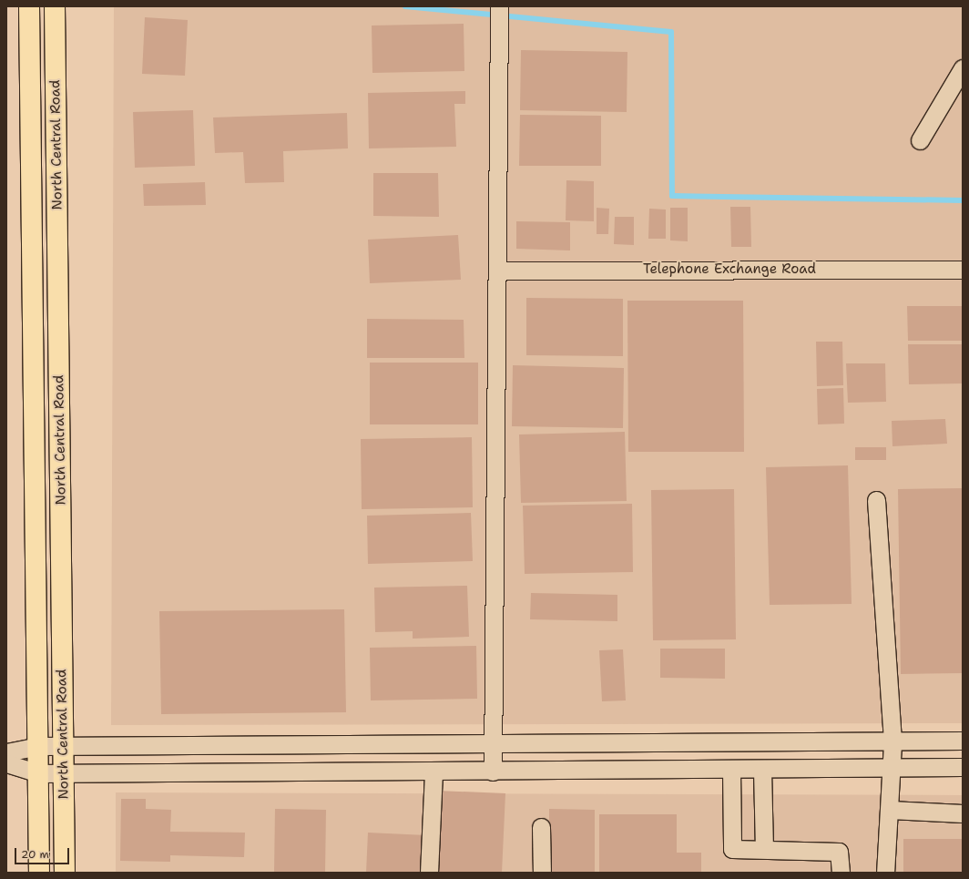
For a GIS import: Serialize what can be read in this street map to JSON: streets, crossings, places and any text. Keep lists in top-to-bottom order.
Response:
{
  "streets": {
    "main road": ["North Central Road"],
    "street": ["Telephone Exchange Road"]
  },
  "scale_bar": "20 m"
}
